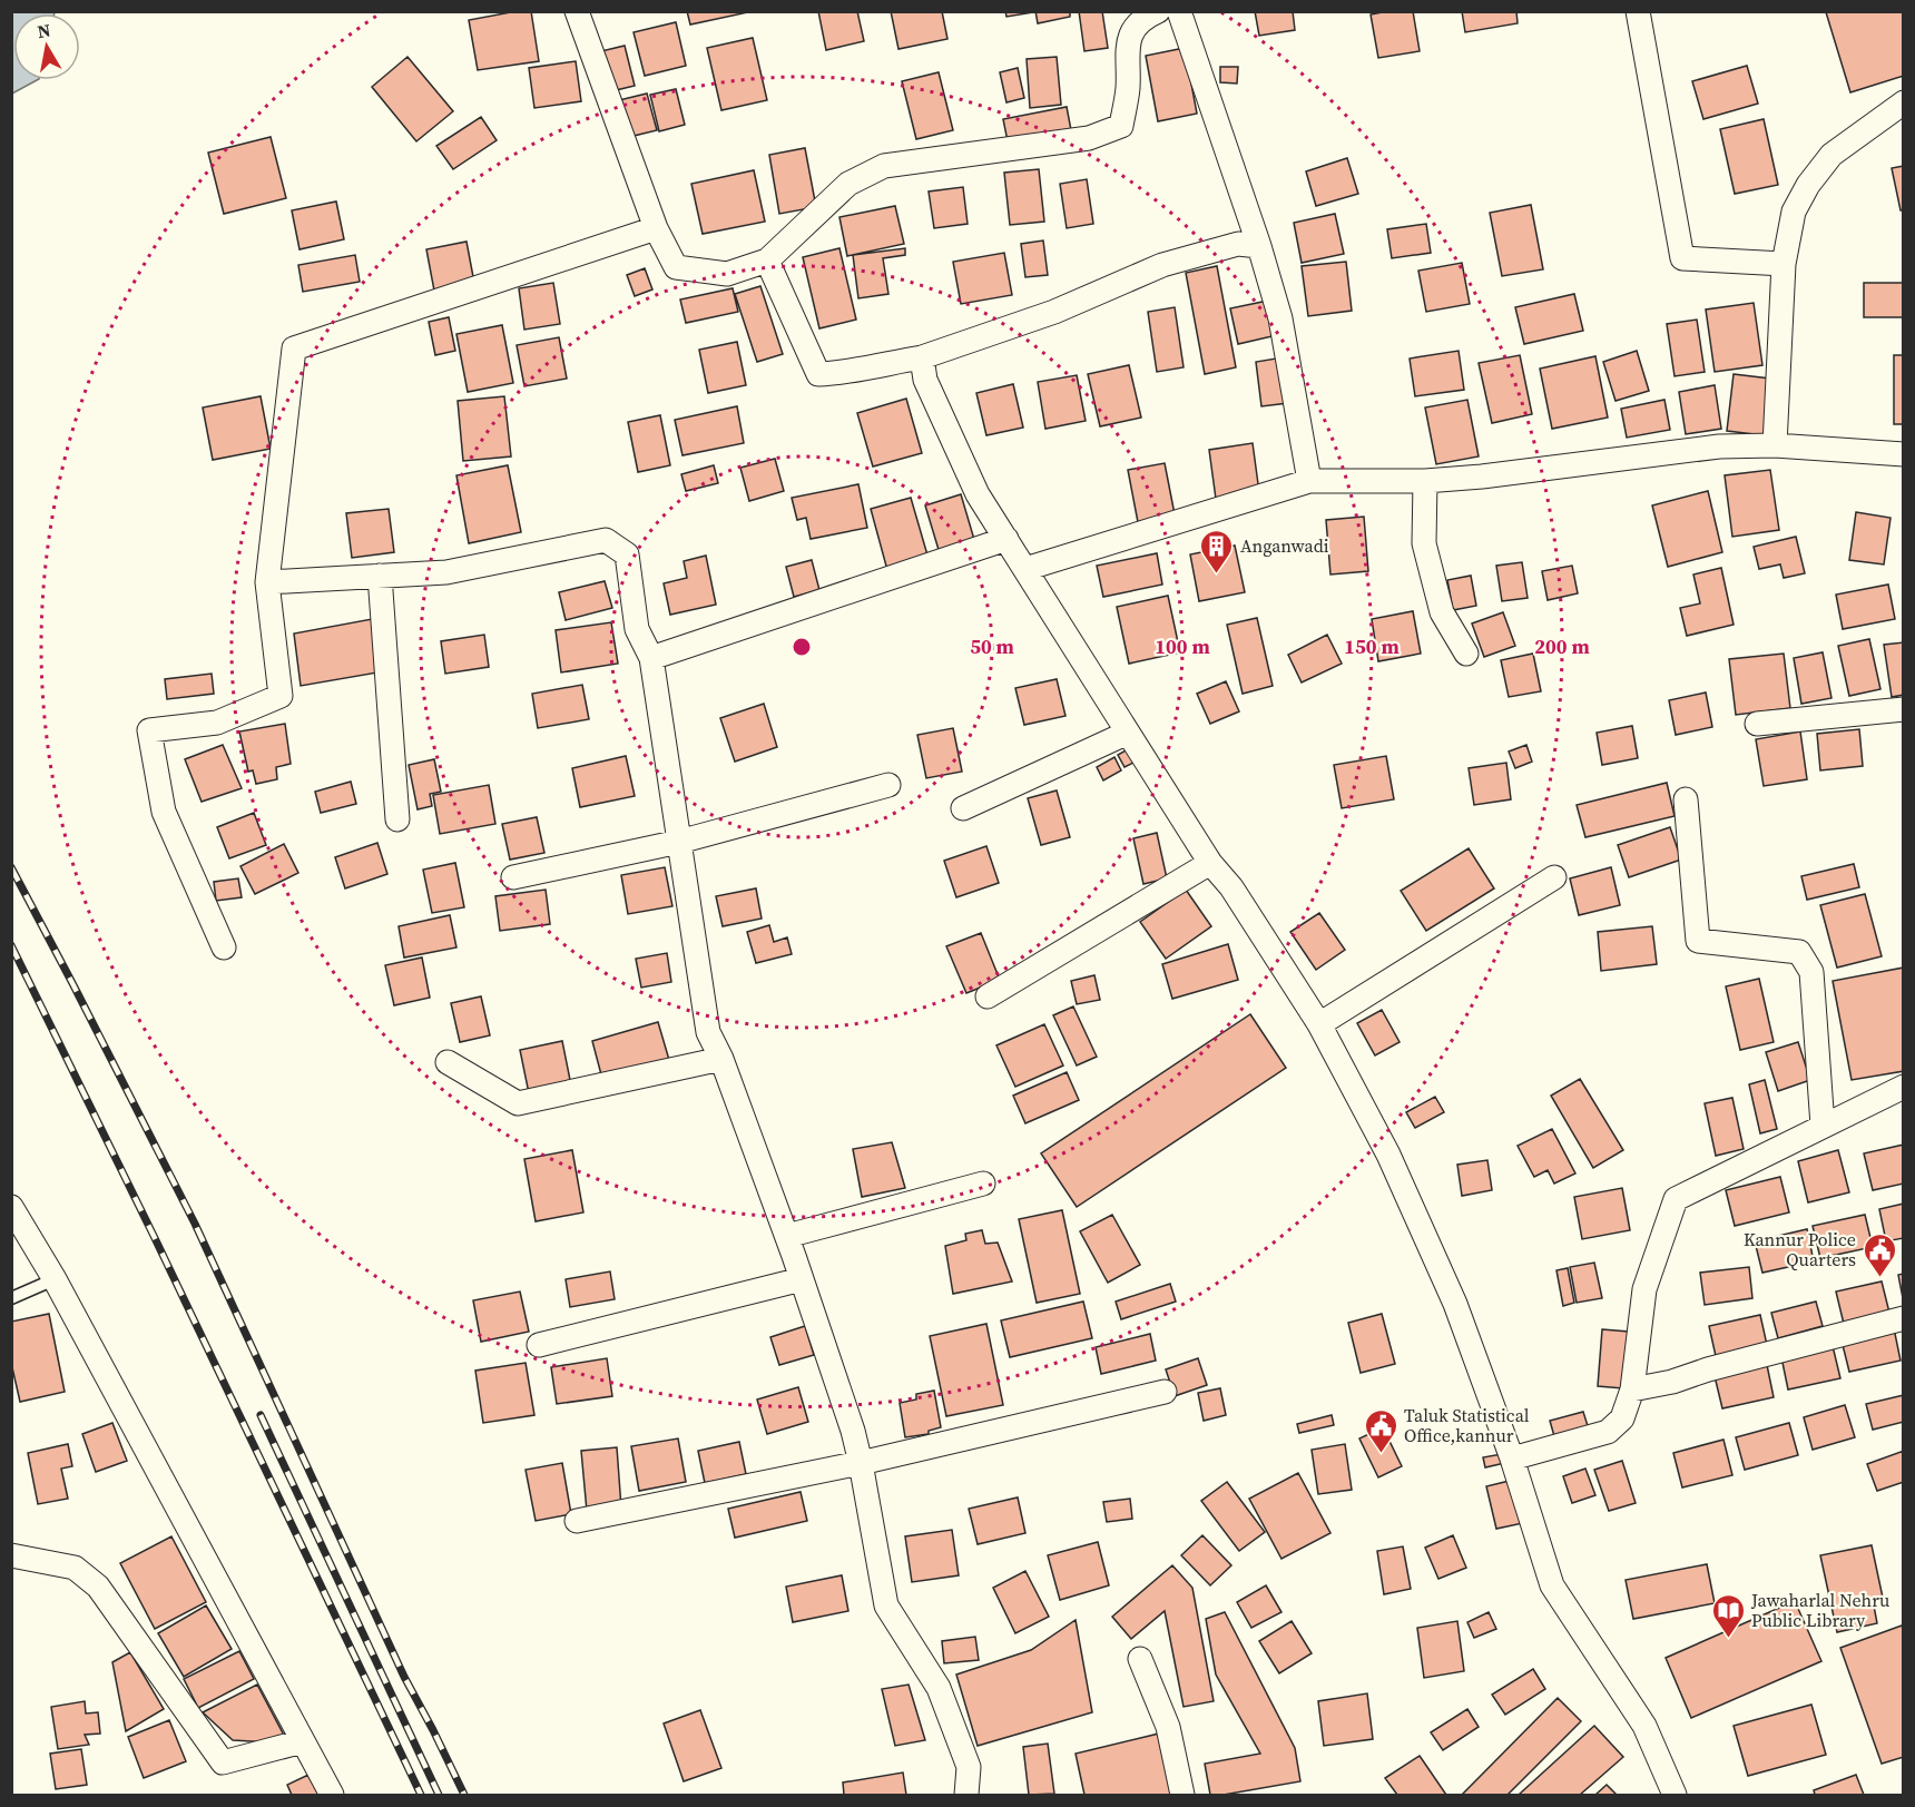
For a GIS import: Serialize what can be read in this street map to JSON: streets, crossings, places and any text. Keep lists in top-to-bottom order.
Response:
{
  "places": {
    "building": ["Anganwadi"],
    "public building": ["Kannur Police Quarters", "Taluk Statistical Office,kannur"],
    "library": ["Jawaharlal Nehru Public Library"]
  },
  "north": "top",
  "rings": [
    "50 m",
    "100 m",
    "150 m",
    "200 m"
  ]
}
